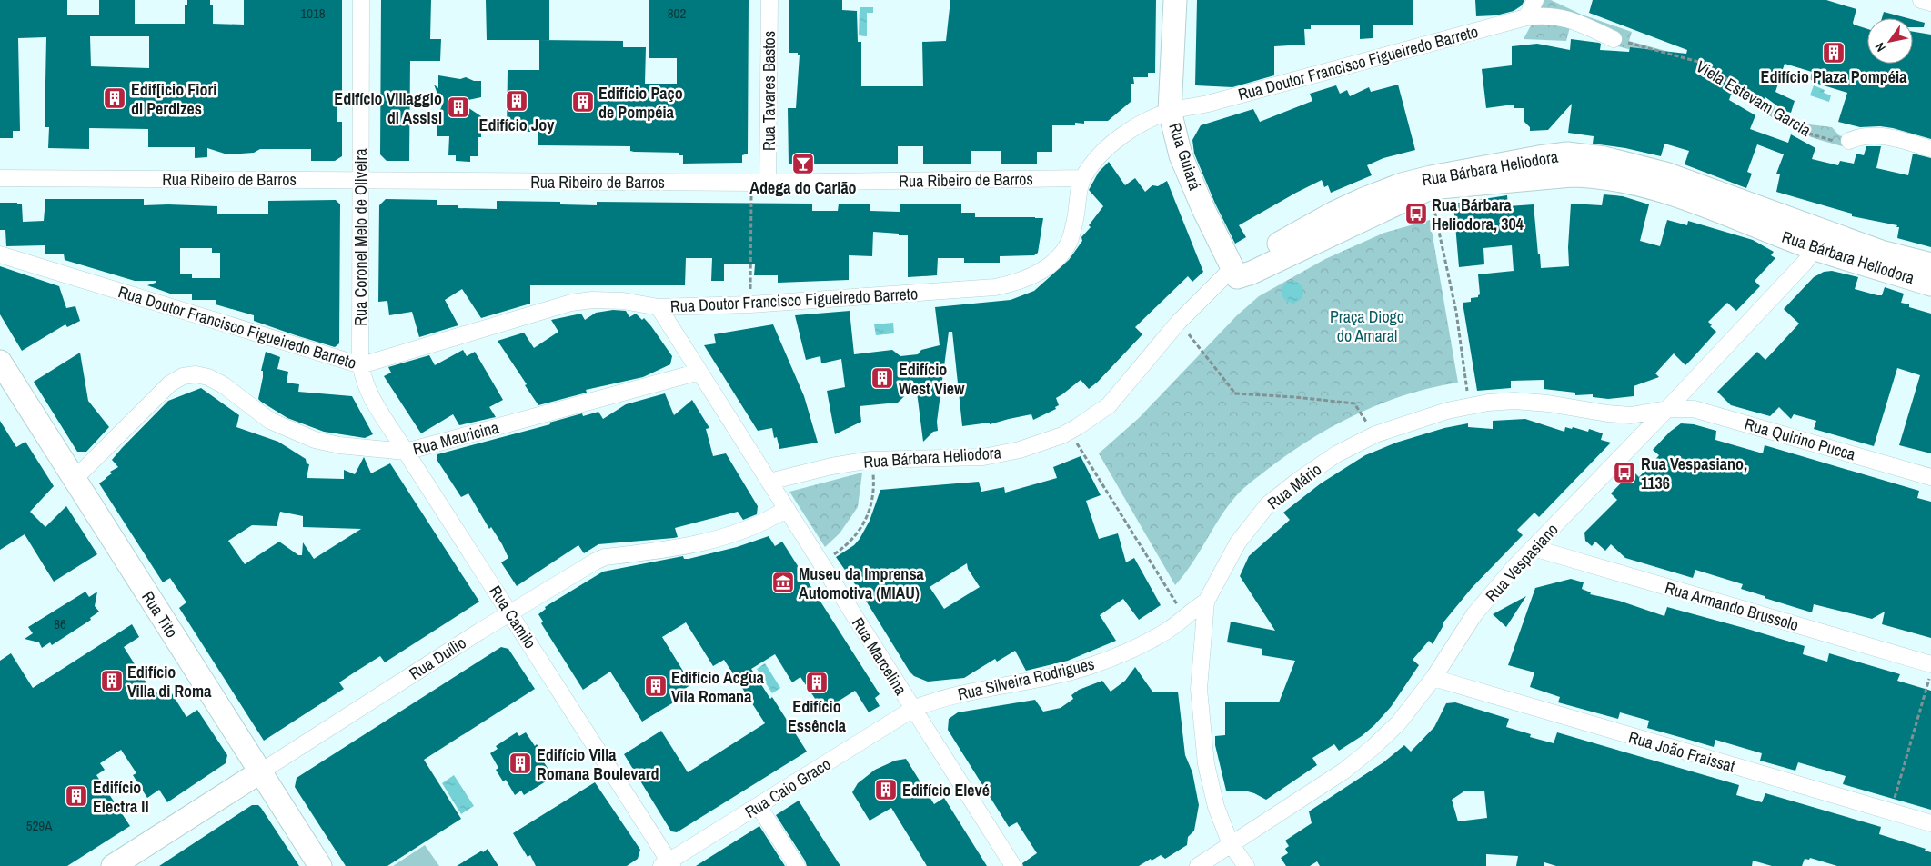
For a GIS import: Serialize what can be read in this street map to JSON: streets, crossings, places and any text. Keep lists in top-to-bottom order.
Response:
{
  "streets": {
    "street": [
      "Rua Doutor Francisco Figueiredo Barreto",
      "Rua Tavares Bastos",
      "Rua Guiará",
      "Rua Bárbara Heliodora",
      "Rua Ribeiro de Barros",
      "Rua Coronel Melo de Oliveira",
      "Rua Mauricina",
      "Rua Quirino Pucca",
      "Rua Mário",
      "Rua Vespasiano",
      "Rua Armando Brussolo",
      "Rua Tito",
      "Rua Camilo",
      "Rua Marcelina",
      "Rua Duílio",
      "Rua Silveira Rodrigues",
      "Rua João Fraissat",
      "Rua Caio Graco"
    ],
    "path": ["Viela Estevam Garcia"]
  },
  "crossings": [
    ["Rua Doutor Francisco Figueiredo Barreto", "Rua Guiará"],
    ["Rua Doutor Francisco Figueiredo Barreto", "Rua Ribeiro de Barros"],
    ["Rua Doutor Francisco Figueiredo Barreto", "Rua Coronel Melo de Oliveira"],
    ["Rua Doutor Francisco Figueiredo Barreto", "Rua Camilo"],
    ["Rua Doutor Francisco Figueiredo Barreto", "Rua Marcelina"],
    ["Rua Tavares Bastos", "Rua Ribeiro de Barros"],
    ["Rua Guiará", "Rua Bárbara Heliodora"],
    ["Rua Bárbara Heliodora", "Rua Vespasiano"],
    ["Rua Bárbara Heliodora", "Rua Marcelina"],
    ["Rua Ribeiro de Barros", "Rua Coronel Melo de Oliveira"],
    ["Rua Coronel Melo de Oliveira", "Rua Camilo"],
    ["Rua Mauricina", "Rua Tito"],
    ["Rua Mauricina", "Rua Camilo"],
    ["Rua Mauricina", "Rua Marcelina"],
    ["Rua Quirino Pucca", "Rua Mário"],
    ["Rua Quirino Pucca", "Rua Vespasiano"],
    ["Rua Mário", "Rua Vespasiano"],
    ["Rua Mário", "Rua Silveira Rodrigues"],
    ["Rua Vespasiano", "Rua Armando Brussolo"],
    ["Rua Vespasiano", "Rua João Fraissat"],
    ["Rua Tito", "Rua Duílio"],
    ["Rua Camilo", "Rua Duílio"],
    ["Rua Camilo", "Rua Caio Graco"],
    ["Rua Marcelina", "Rua Duílio"],
    ["Rua Marcelina", "Rua Silveira Rodrigues"],
    ["Rua Marcelina", "Rua Caio Graco"],
    ["Rua Silveira Rodrigues", "Rua Caio Graco"]
  ],
  "parks": ["Praça Diogo do Amaral"],
  "places": {
    "building": [
      "Edifício Plaza Pompéia",
      "Edif[icio Fiori di Perdizes",
      "Edifício Joy",
      "Edifício Paço de Pompéia",
      "Edifício Villaggio di Assisi",
      "Edifício West View",
      "Edifício Villa di Roma",
      "Edifício Essência",
      "Edifício Acgua Vila Romana",
      "Edifício Villa Romana Boulevard",
      "Edifício Elevé",
      "Edifício Electra II"
    ],
    "bar": ["Adega do Carlão"],
    "bus stop": ["Rua Bárbara Heliodora, 304", "Rua Vespasiano, 1136"],
    "museum": ["Museu da Imprensa Automotiva (MIAU)"]
  },
  "house_numbers": [
    "1018",
    "802",
    "86",
    "529A"
  ],
  "north": "bottom left"
}
